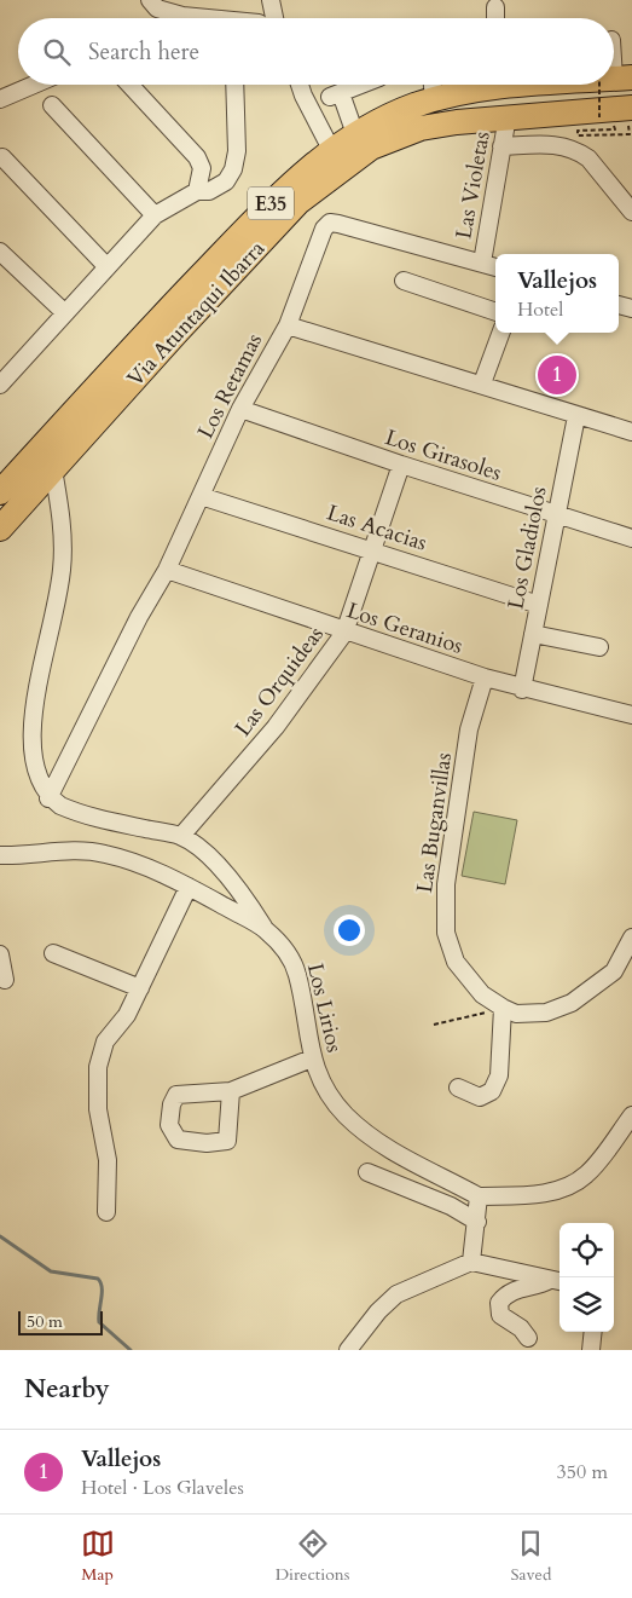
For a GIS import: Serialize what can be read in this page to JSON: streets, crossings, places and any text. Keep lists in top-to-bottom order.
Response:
{
  "streets": {
    "highway": ["E35", "Via Atuntaqui Ibarra"],
    "street": [
      "Las Violetas",
      "Los Retamas",
      "Los Girasoles",
      "Las Acacias",
      "Los Gladiolos",
      "Los Geranios",
      "Las Orquideas",
      "Las Buganvillas",
      "Los Lirios"
    ]
  },
  "crossings": [
    ["Las Violetas", "Via Atuntaqui Ibarra"],
    ["Las Violetas", "Los Retamas"],
    ["E35", "Via Atuntaqui Ibarra"],
    ["Los Retamas", "Los Girasoles"],
    ["Los Retamas", "Las Acacias"],
    ["Los Retamas", "Los Geranios"],
    ["Los Girasoles", "Los Gladiolos"],
    ["Los Girasoles", "Las Orquideas"],
    ["Las Acacias", "Los Gladiolos"],
    ["Las Acacias", "Las Orquideas"],
    ["Los Gladiolos", "Los Geranios"],
    ["Los Geranios", "Las Orquideas"],
    ["Los Geranios", "Las Buganvillas"]
  ],
  "scale_bar": "50 m",
  "page": {
    "search": "Search here",
    "popup": ["Vallejos", "Hotel"],
    "pins": "1",
    "scale": "50 m",
    "heading": "Nearby",
    "list": [
      {
        "mark": "1",
        "name": "Vallejos",
        "note": "Hotel · Los Glaveles",
        "value": "350 m"
      }
    ],
    "nav": ["Map", "Directions", "Saved"]
  }
}
